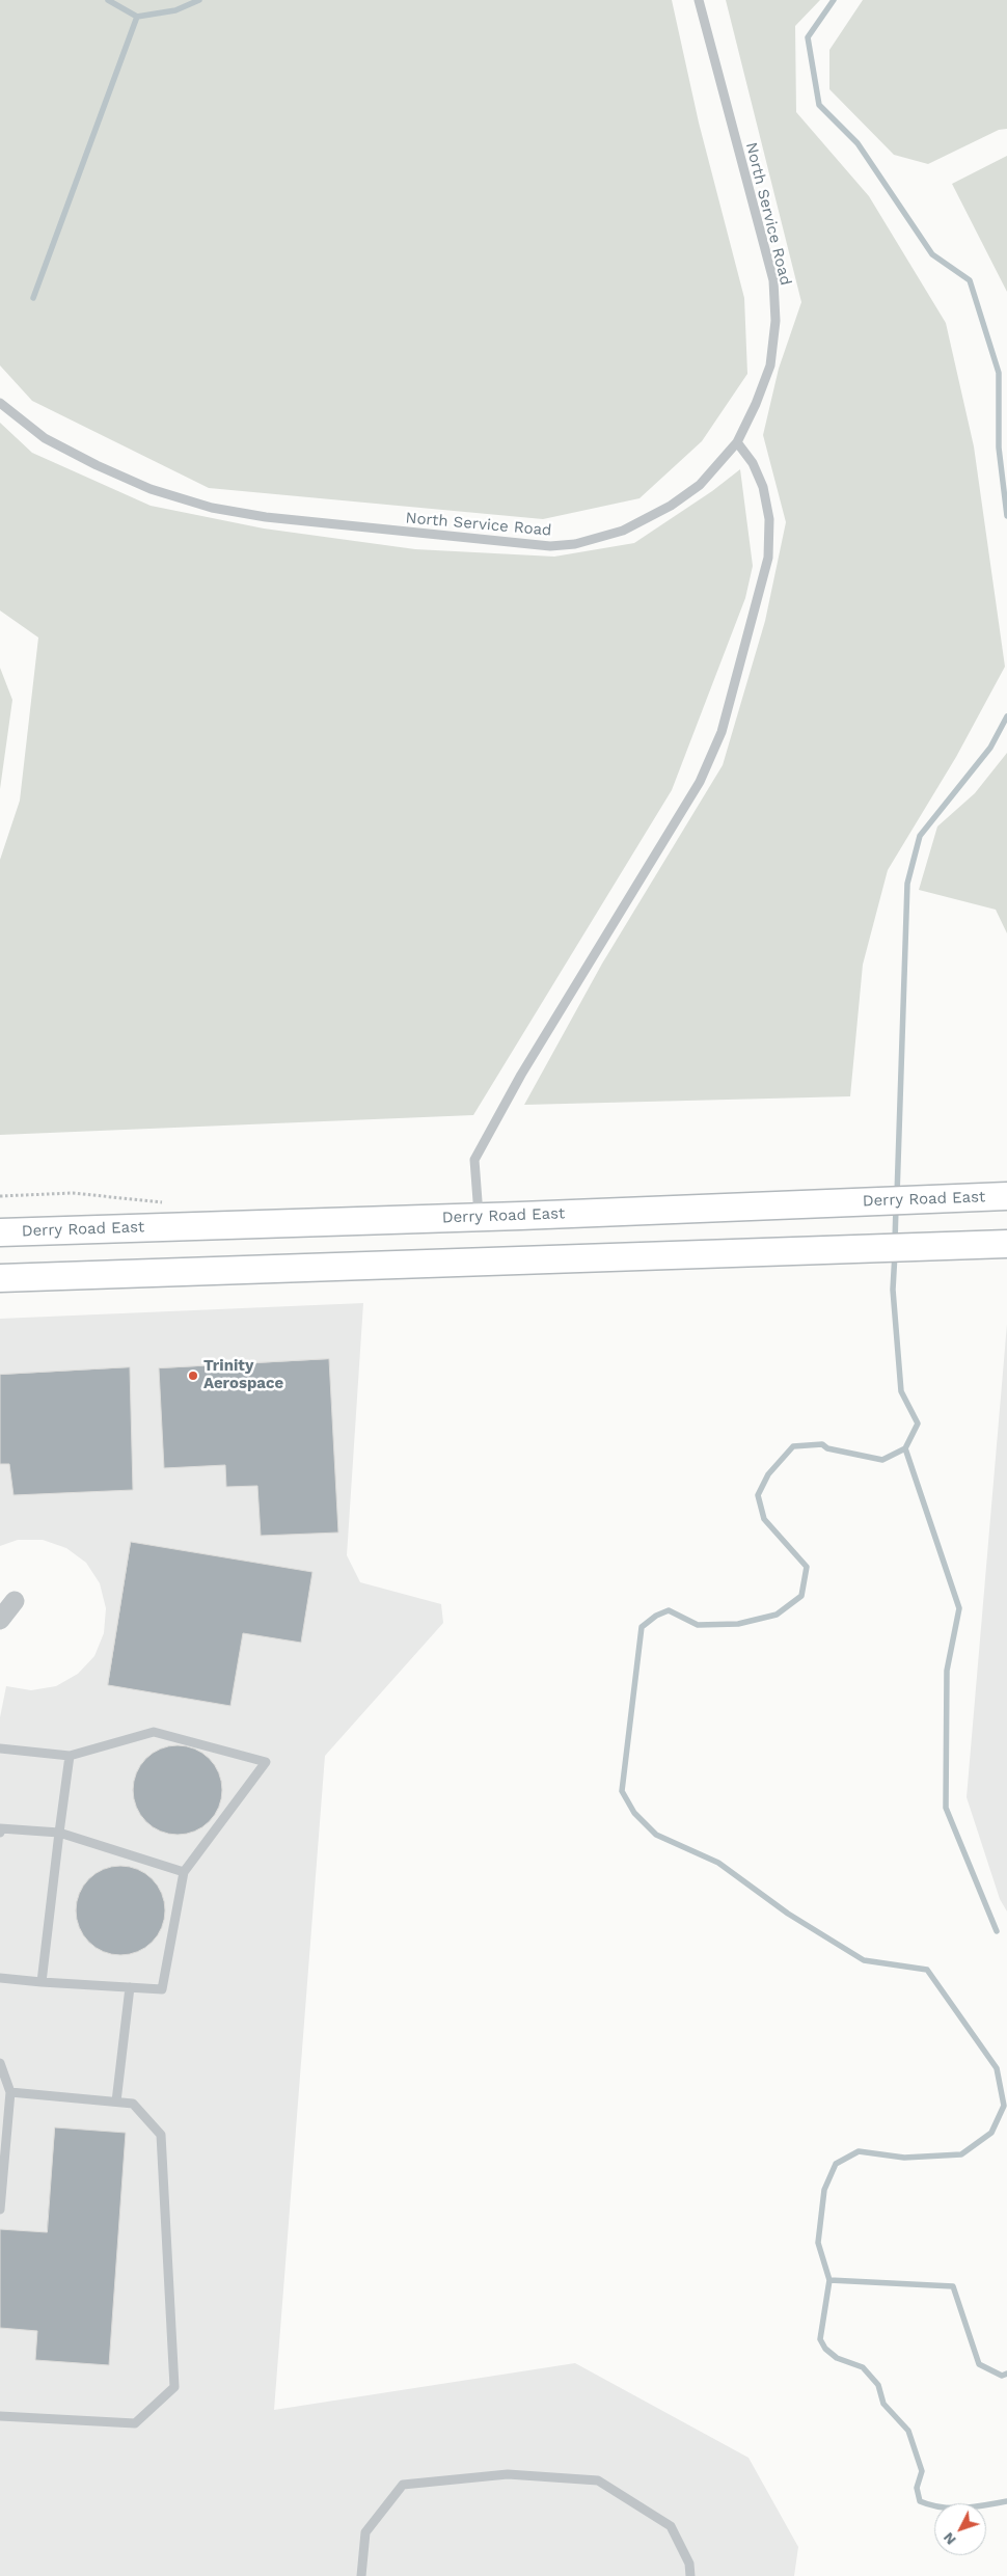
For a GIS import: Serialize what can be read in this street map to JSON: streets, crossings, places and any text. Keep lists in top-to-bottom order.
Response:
{
  "streets": {
    "main road": ["Derry Road East"],
    "lane": ["North Service Road"]
  },
  "places": ["Trinity Aerospace"],
  "north": "bottom left"
}
